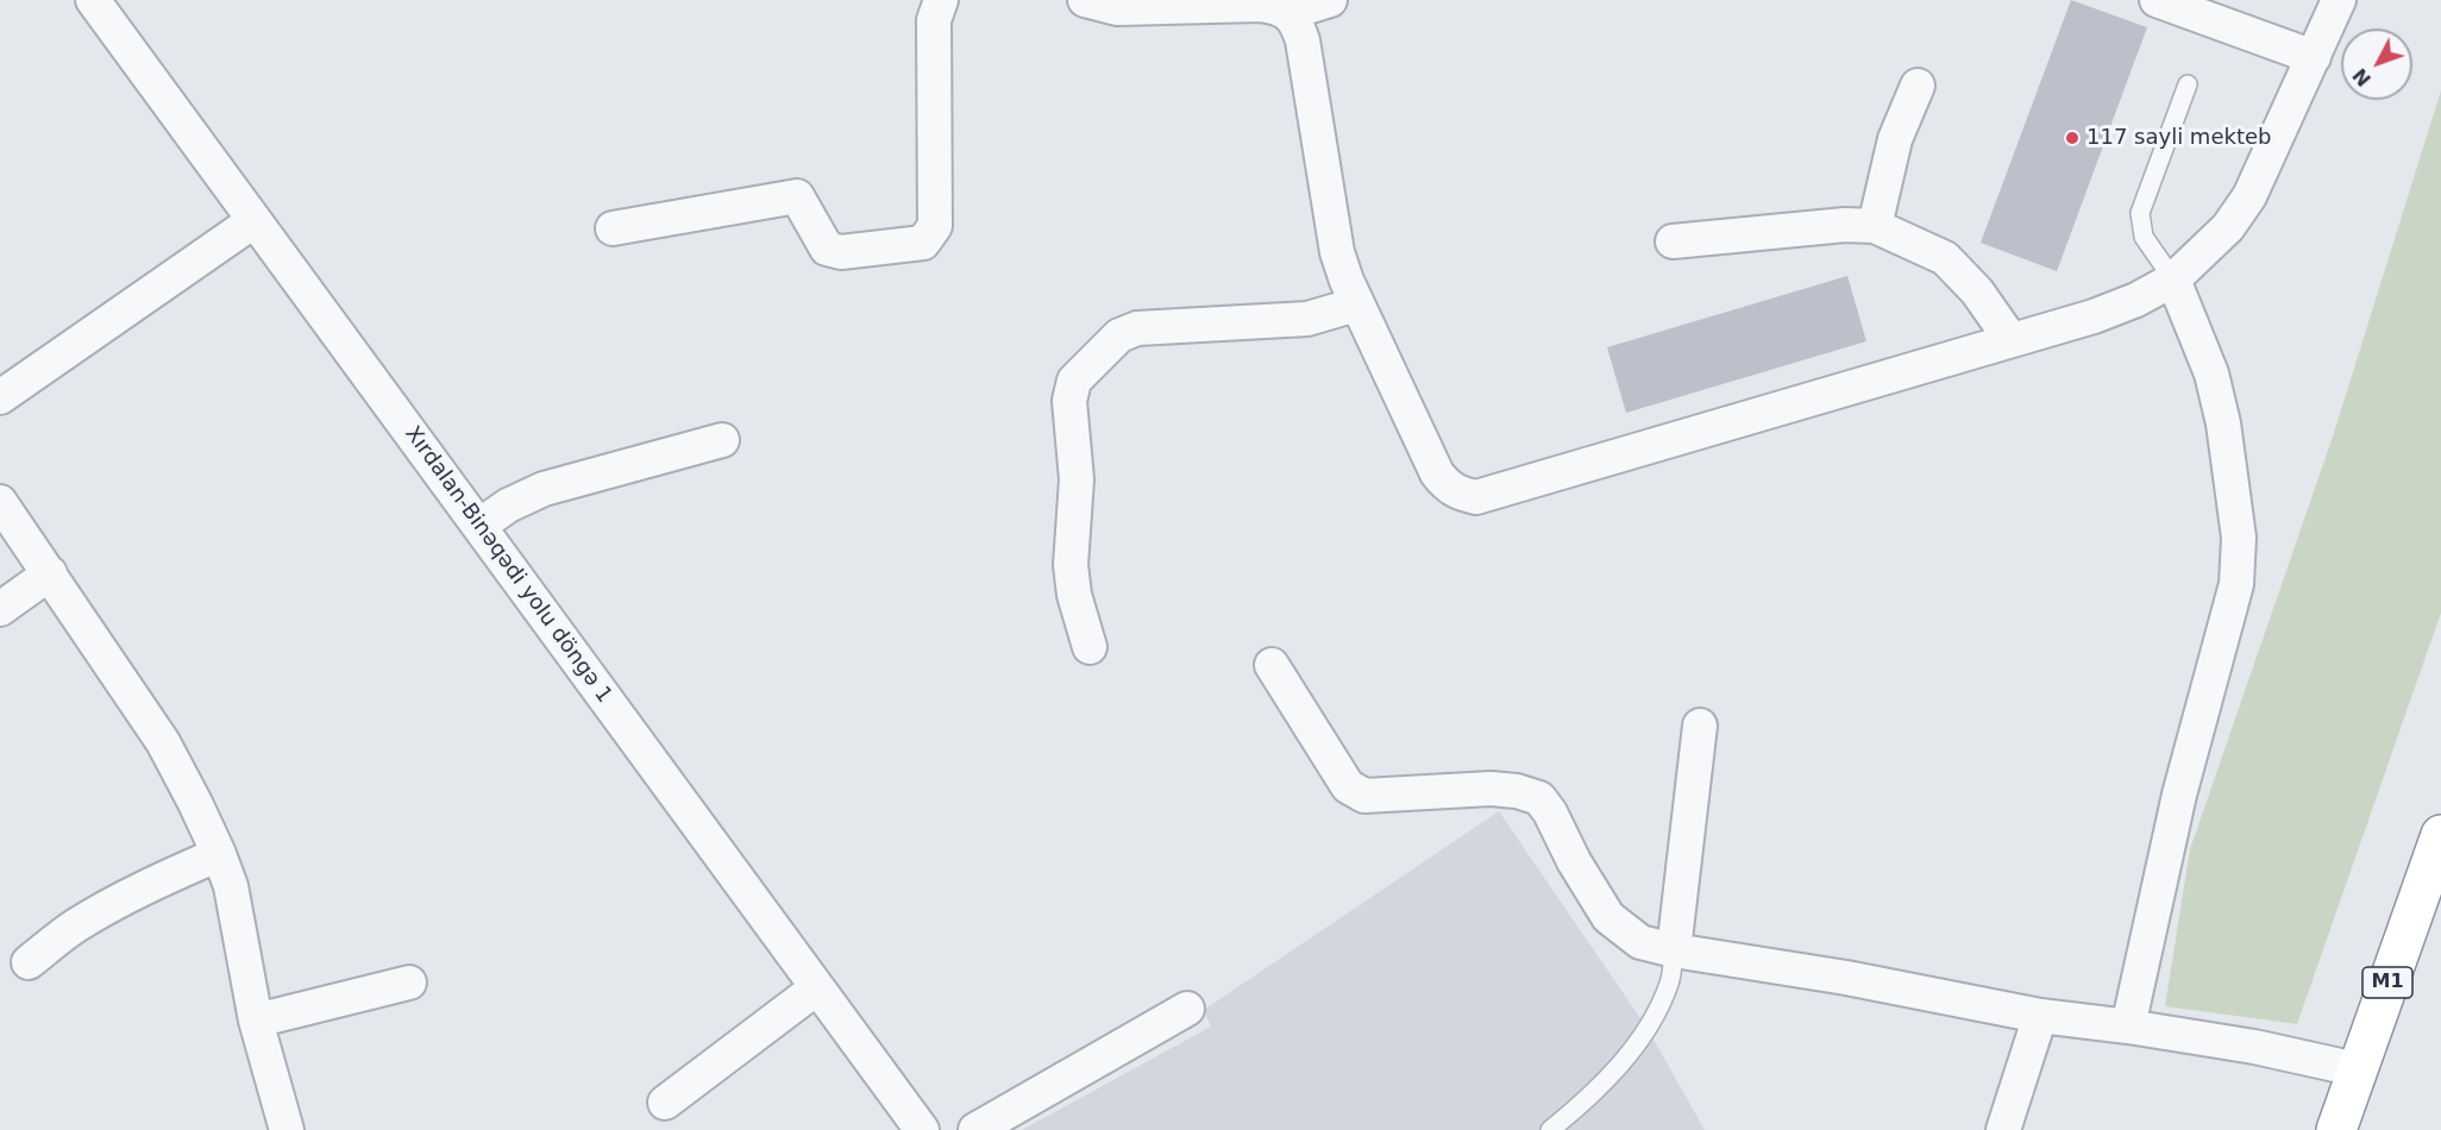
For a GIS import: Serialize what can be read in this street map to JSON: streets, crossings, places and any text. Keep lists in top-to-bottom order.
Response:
{
  "streets": {
    "highway": ["M1"],
    "street": ["Xırdalan-Binəqədi yolu döngə 1"]
  },
  "places": ["117 sayli mekteb"],
  "north": "bottom left"
}
